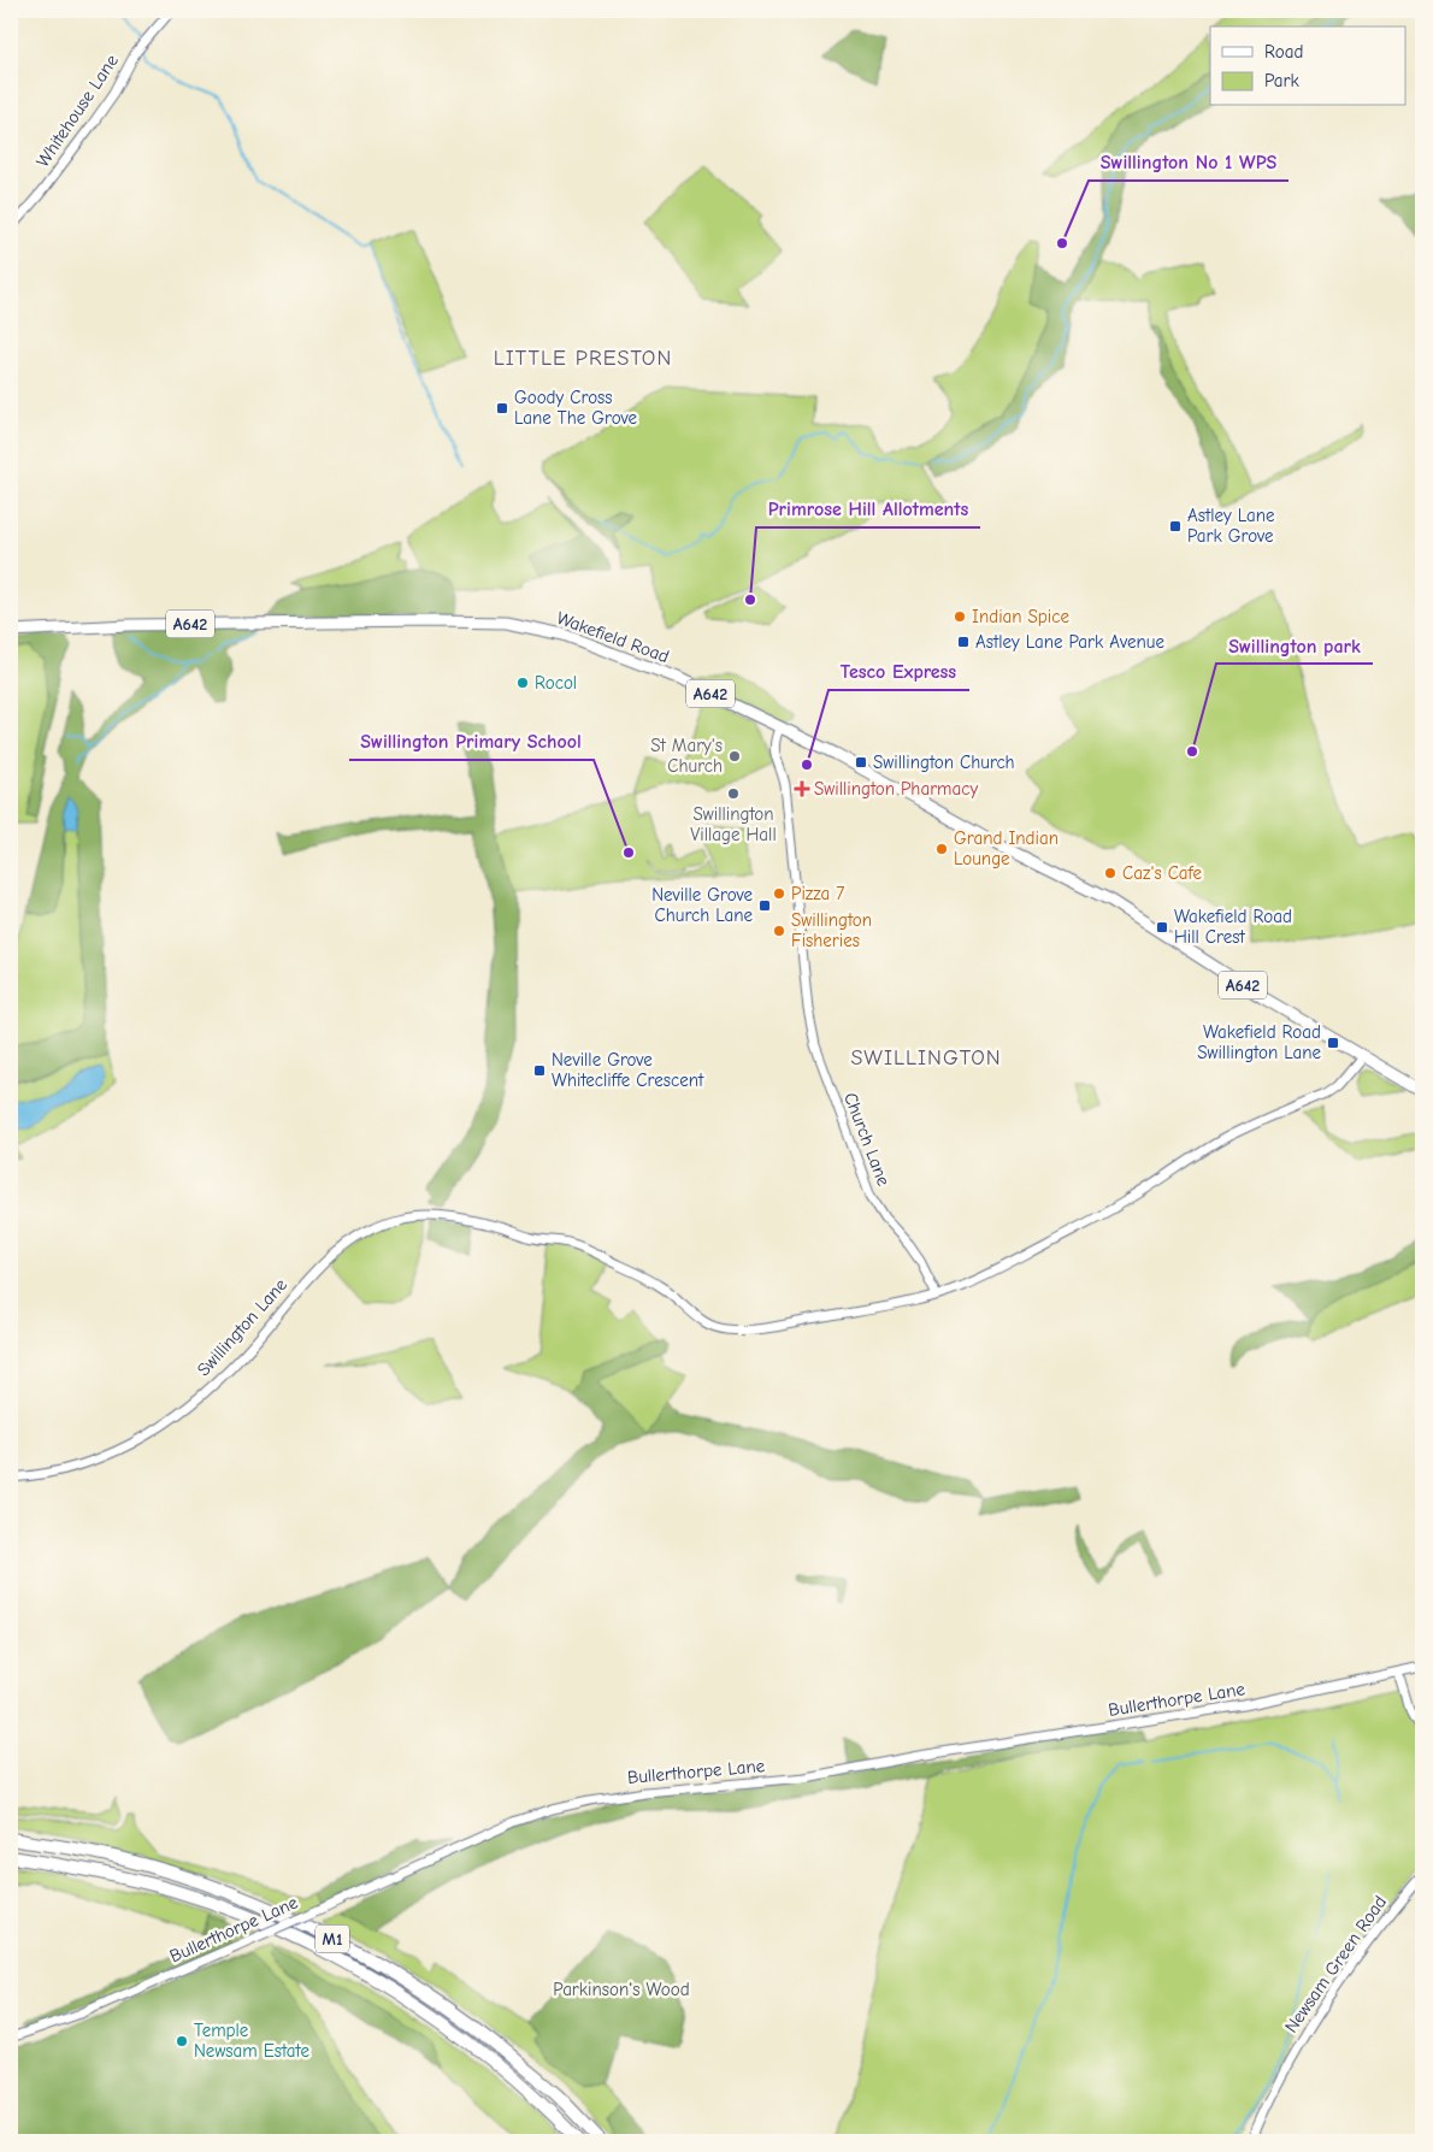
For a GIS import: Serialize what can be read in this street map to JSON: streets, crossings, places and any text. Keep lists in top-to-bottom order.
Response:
{
  "streets": {
    "highway": ["M1"],
    "main road": ["A642", "Wakefield Road"],
    "street": [
      "Whitehouse Lane",
      "Church Lane",
      "Swillington Lane",
      "Bullerthorpe Lane",
      "Newsam Green Road"
    ]
  },
  "crossings": [
    ["Wakefield Road", "Church Lane"],
    ["Wakefield Road", "Swillington Lane"],
    ["Church Lane", "Swillington Lane"]
  ],
  "districts": ["LITTLE PRESTON", "SWILLINGTON"],
  "parks": ["Parkinson's Wood"],
  "places": {
    "other": [
      "Swillington No 1 WPS",
      "Primrose Hill Allotments",
      "Indian Spice",
      "Rocol",
      "Swillington park",
      "St Mary's Church",
      "Tesco Express",
      "Swillington Village Hall",
      "Grand Indian Lounge",
      "Swillington Primary School",
      "Caz's Cafe",
      "Pizza 7",
      "Swillington Fisheries",
      "Temple Newsam Estate"
    ],
    "transit": [
      "Goody Cross Lane The Grove",
      "Astley Lane Park Grove",
      "Astley Lane Park Avenue",
      "Swillington Church",
      "Neville Grove Church Lane",
      "Wakefield Road Hill Crest",
      "Wakefield Road Swillington Lane",
      "Neville Grove Whitecliffe Crescent"
    ],
    "health": ["Swillington Pharmacy"]
  },
  "legend": ["Road", "Park"]
}
